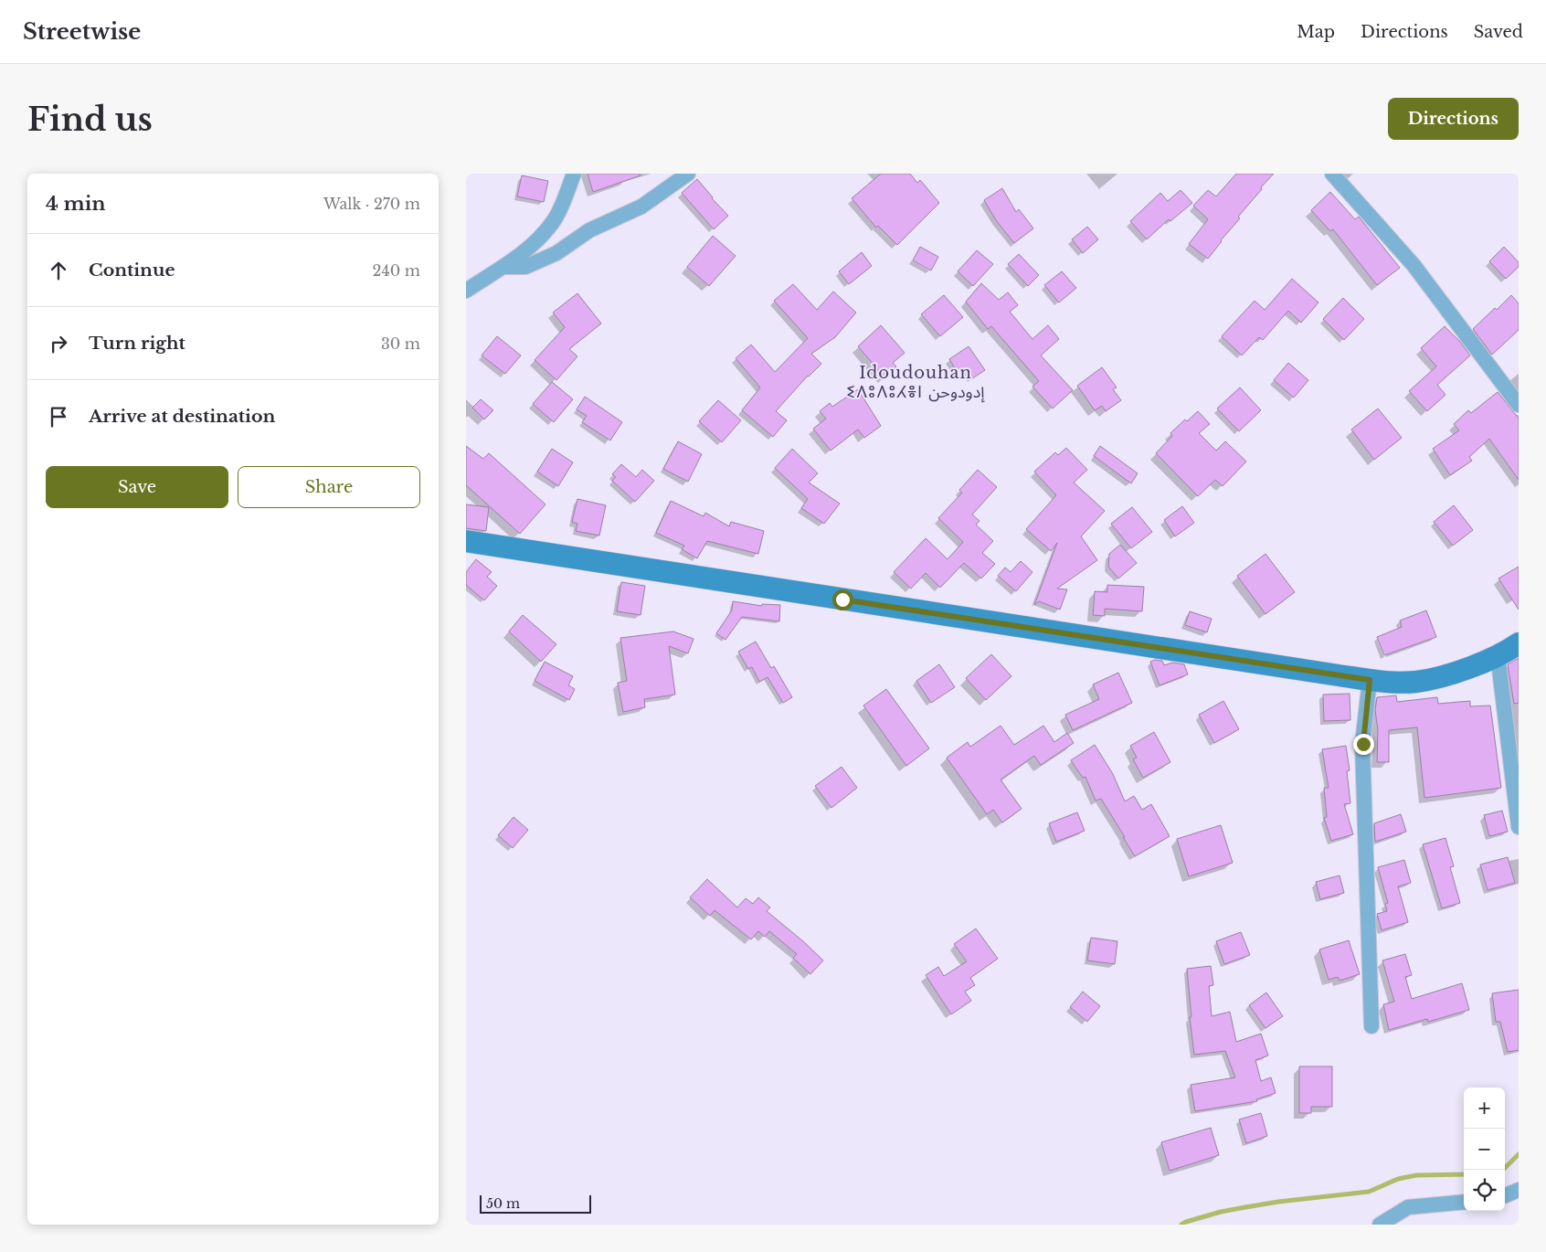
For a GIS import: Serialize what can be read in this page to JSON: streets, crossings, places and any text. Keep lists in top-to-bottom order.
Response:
{
  "districts": ["Idoudouhan ⵉⴷⵓⴷⵓⵃⴻⵏ إدودوحن"],
  "scale_bar": "50 m",
  "page": {
    "header": "Streetwise",
    "nav": ["Map", "Directions", "Saved"],
    "buttons": [
      "Directions",
      ["Save", "Share"]
    ],
    "title": "Find us",
    "heading": ["4 min", "Walk · 270 m"],
    "list": [
      ["Continue", "240 m"],
      ["Turn right", "30 m"],
      "Arrive at destination"
    ],
    "map_buttons": ["+", "−"],
    "scale": "50 m"
  }
}
